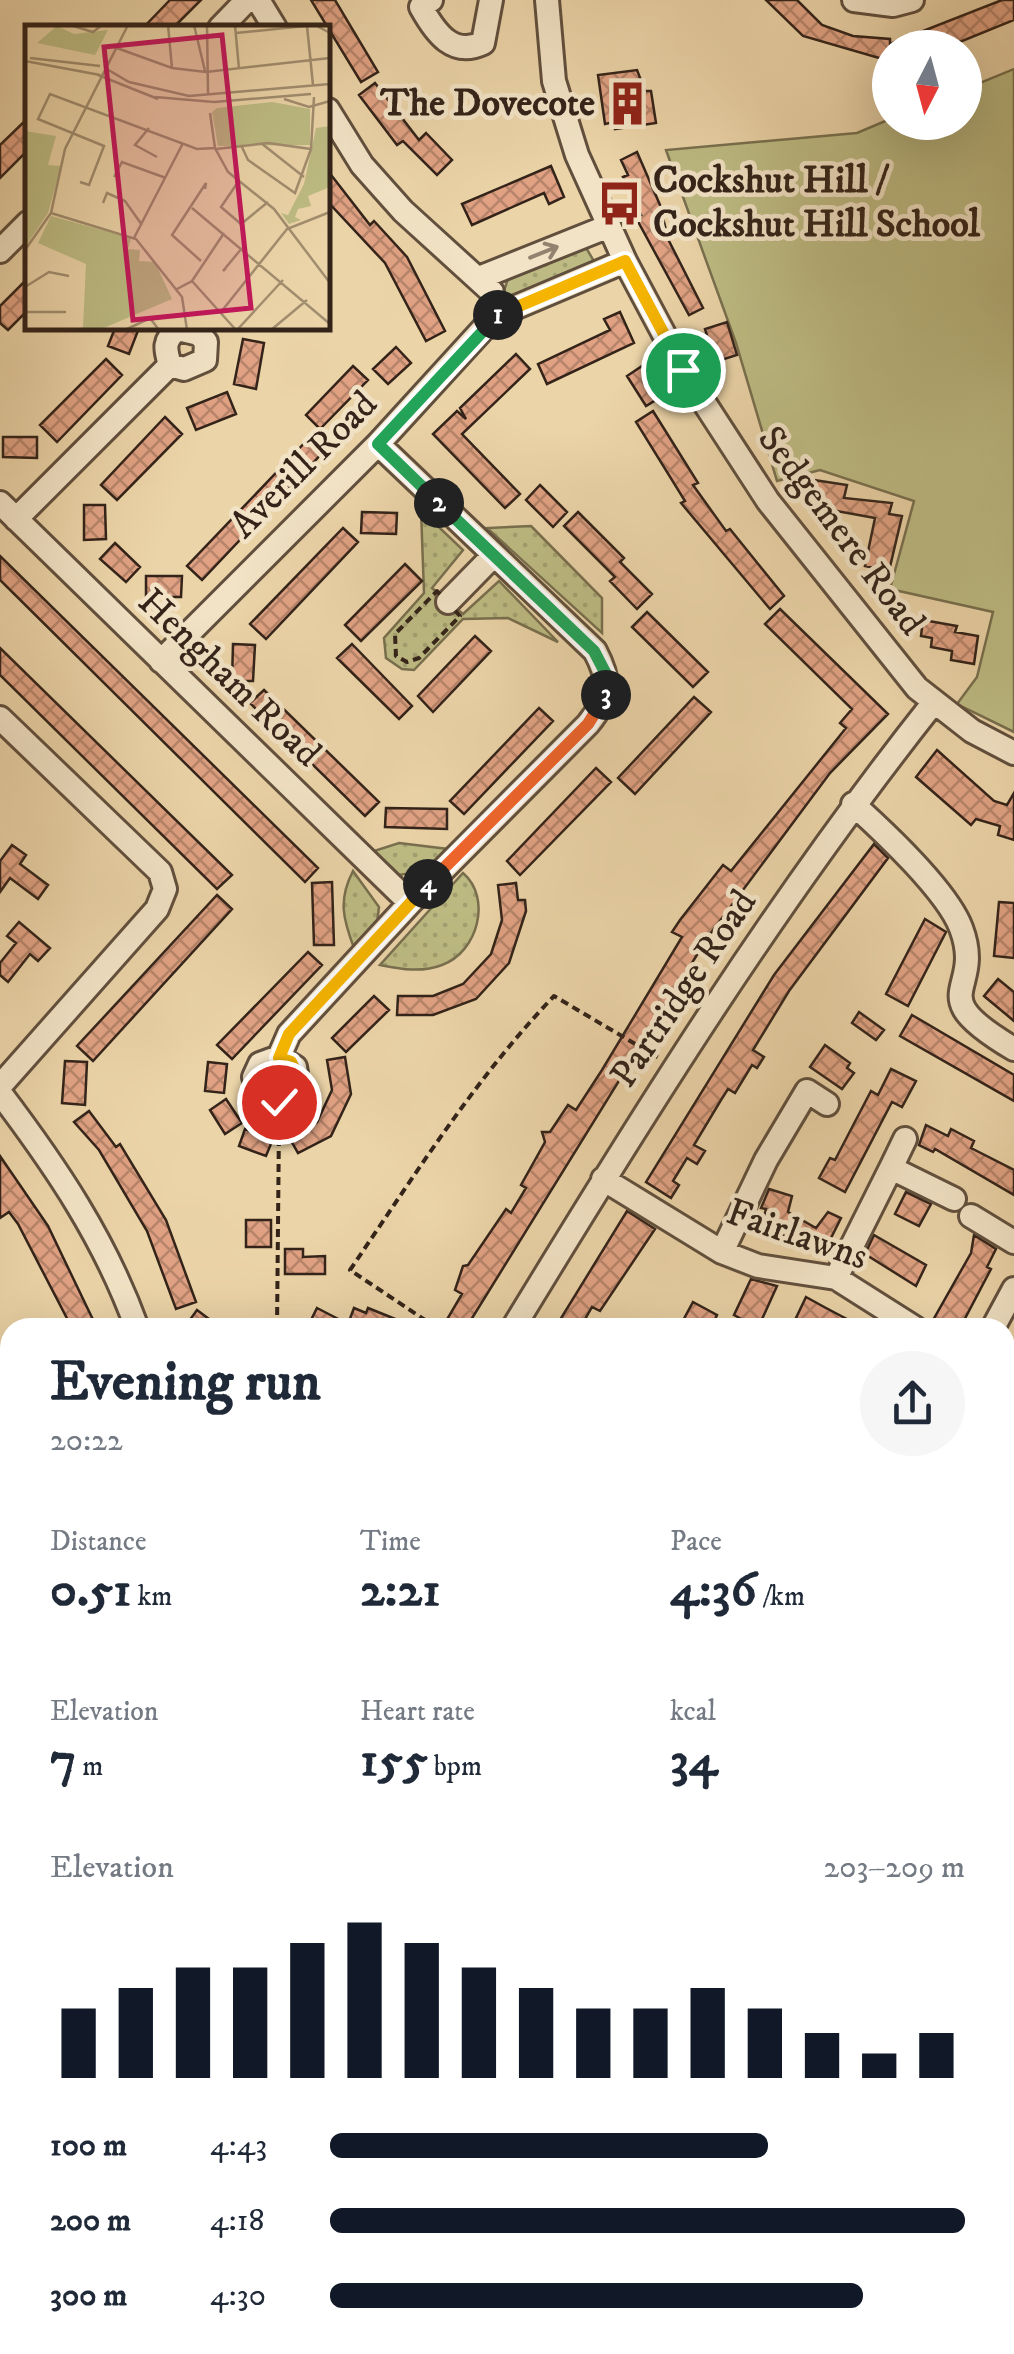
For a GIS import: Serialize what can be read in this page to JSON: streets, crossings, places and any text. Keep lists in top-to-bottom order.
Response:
{
  "streets": {
    "street": [
      "Averill Road",
      "Sedgemere Road",
      "Hengham Road",
      "Partridge Road",
      "Fairlawns"
    ]
  },
  "crossings": [
    ["Averill Road", "Sedgemere Road"],
    ["Averill Road", "Hengham Road"],
    ["Sedgemere Road", "Partridge Road"],
    ["Partridge Road", "Fairlawns"]
  ],
  "places": {
    "building": ["The Dovecote"],
    "bus stop": ["Cockshut Hill / Cockshut Hill School"]
  },
  "north": "bottom",
  "page": {
    "pins": [
      "1",
      "2",
      "3",
      "4"
    ],
    "heading": ["Evening run", "20:22"],
    "stats": [
      ["Distance", "0.51 km"],
      ["Time", "2:21"],
      ["Pace", "4:36 /km"],
      ["Elevation", "7 m"],
      ["Heart rate", "155 bpm"],
      ["kcal", "34"]
    ],
    "chart": ["Elevation", "203–209 m"],
    "list": [
      {
        "name": "100 m",
        "note": "4:43"
      },
      {
        "name": "200 m",
        "note": "4:18"
      },
      {
        "name": "300 m",
        "note": "4:30"
      }
    ]
  }
}
